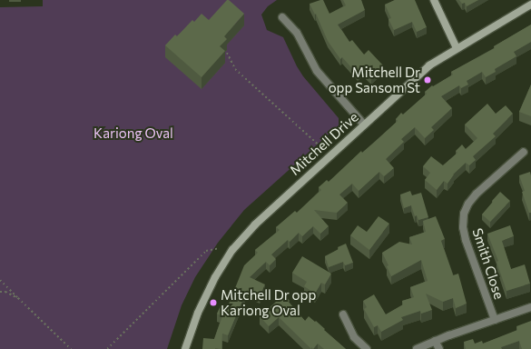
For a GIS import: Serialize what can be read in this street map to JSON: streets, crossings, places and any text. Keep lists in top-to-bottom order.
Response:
{
  "streets": {
    "street": ["Mitchell Drive", "Smith Close"]
  },
  "parks": ["Kariong Oval"],
  "places": ["Mitchell Dr opp Sansom St", "Mitchell Dr opp Kariong Oval"]
}
